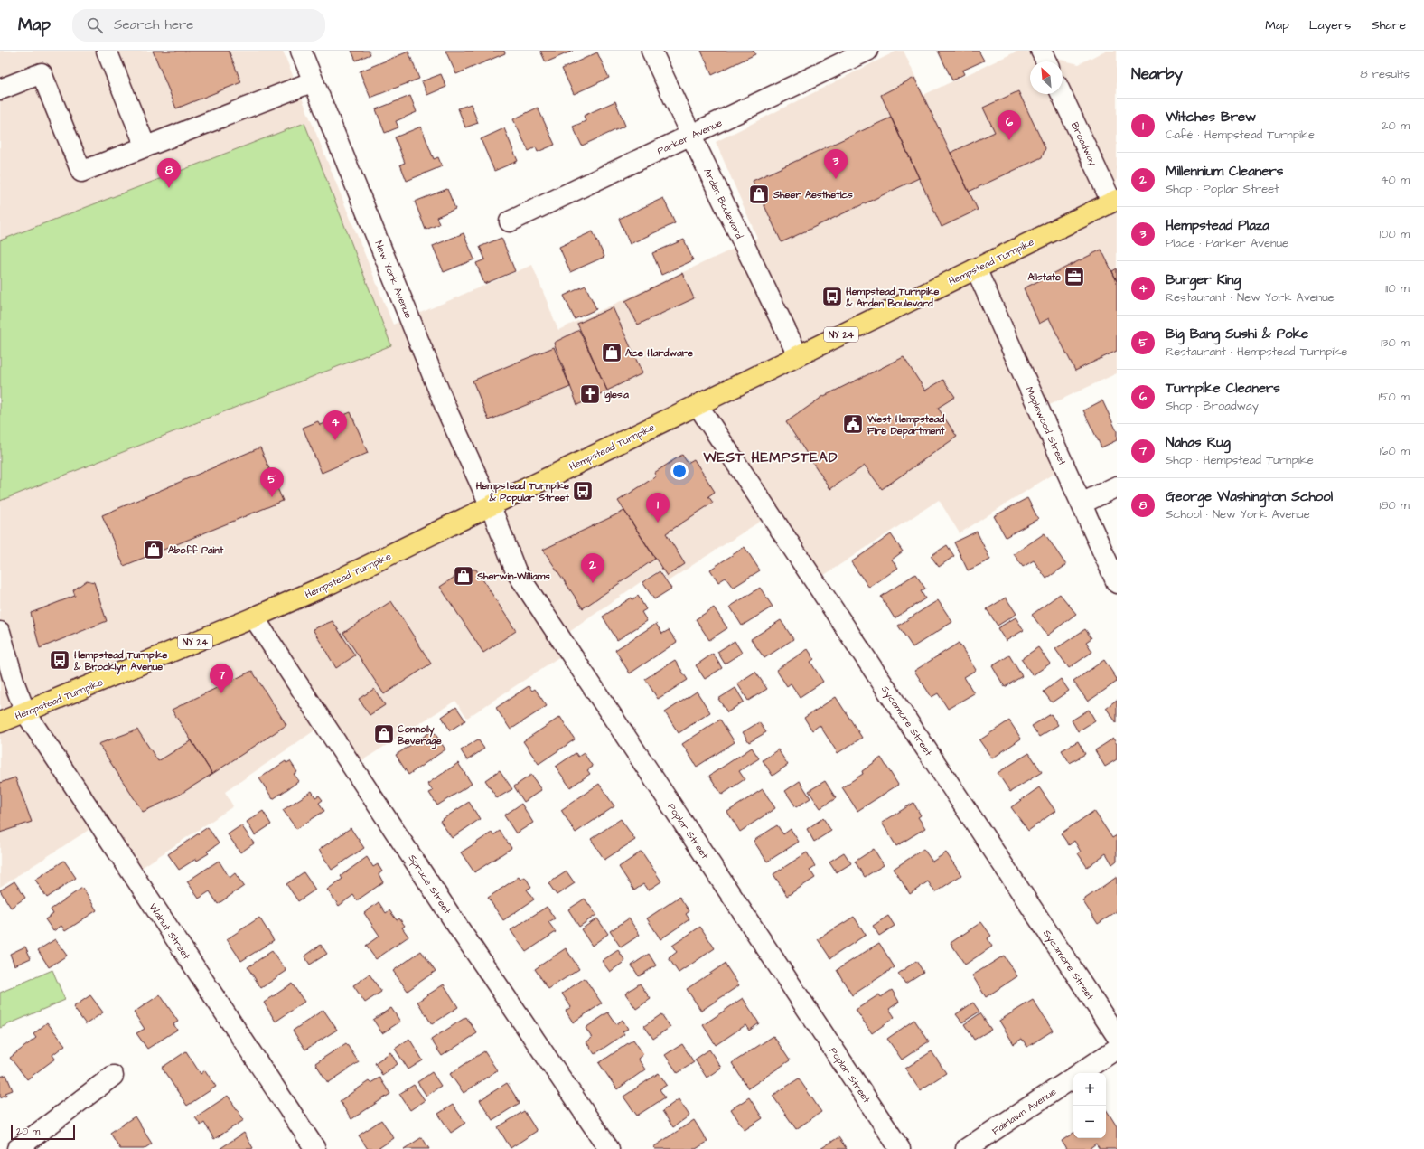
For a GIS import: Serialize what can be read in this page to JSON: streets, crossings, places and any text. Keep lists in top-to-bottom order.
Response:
{
  "streets": {
    "main road": ["Hempstead Turnpike", "NY 24"],
    "street": [
      "Parker Avenue",
      "Broadway",
      "Arden Boulevard",
      "New York Avenue",
      "Maplewood Street",
      "Sycamore Street",
      "Poplar Street",
      "Spruce Street",
      "Walnut Street",
      "Fairlawn Avenue"
    ]
  },
  "crossings": [
    ["Parker Avenue", "Arden Boulevard"],
    ["Broadway", "Hempstead Turnpike"],
    ["Arden Boulevard", "Hempstead Turnpike"],
    ["Hempstead Turnpike", "New York Avenue"],
    ["Hempstead Turnpike", "Maplewood Street"],
    ["Hempstead Turnpike", "Sycamore Street"],
    ["Hempstead Turnpike", "Poplar Street"],
    ["Hempstead Turnpike", "Spruce Street"],
    ["Hempstead Turnpike", "Walnut Street"],
    ["New York Avenue", "Poplar Street"]
  ],
  "districts": ["WEST HEMPSTEAD"],
  "places": {
    "shop": [
      "Sheer Aesthetics",
      "Ace Hardware",
      "Aboff Paint",
      "Sherwin-Williams",
      "Connolly Beverage"
    ],
    "office": ["Allstate"],
    "bus stop": ["Hempstead Turnpike & Arden Boulevard", "Hempstead Turnpike & Popular Street", "Hempstead Turnpike & Brooklyn Avenue"],
    "church": ["Iglesia"],
    "public building": ["West Hempstead Fire Department"]
  },
  "scale_bar": "20 m",
  "north": "top left",
  "page": {
    "header": "Map",
    "search": "Search here",
    "nav": ["Map", "Layers", "Share"],
    "heading": ["Nearby", "8 results"],
    "list": [
      {
        "mark": "1",
        "name": "Witches Brew",
        "note": "Café · Hempstead Turnpike",
        "value": "20 m"
      },
      {
        "mark": "2",
        "name": "Millennium Cleaners",
        "note": "Shop · Poplar Street",
        "value": "40 m"
      },
      {
        "mark": "3",
        "name": "Hempstead Plaza",
        "note": "Place · Parker Avenue",
        "value": "100 m"
      },
      {
        "mark": "4",
        "name": "Burger King",
        "note": "Restaurant · New York Avenue",
        "value": "110 m"
      },
      {
        "mark": "5",
        "name": "Big Bang Sushi & Poke",
        "note": "Restaurant · Hempstead Turnpike",
        "value": "130 m"
      },
      {
        "mark": "6",
        "name": "Turnpike Cleaners",
        "note": "Shop · Broadway",
        "value": "150 m"
      },
      {
        "mark": "7",
        "name": "Nahas Rug",
        "note": "Shop · Hempstead Turnpike",
        "value": "160 m"
      },
      {
        "mark": "8",
        "name": "George Washington School",
        "note": "School · New York Avenue",
        "value": "180 m"
      }
    ],
    "pins": [
      "6",
      "3",
      "8",
      "4",
      "5",
      "1",
      "2",
      "7"
    ],
    "map_buttons": ["+", "−"],
    "scale": "20 m"
  }
}
